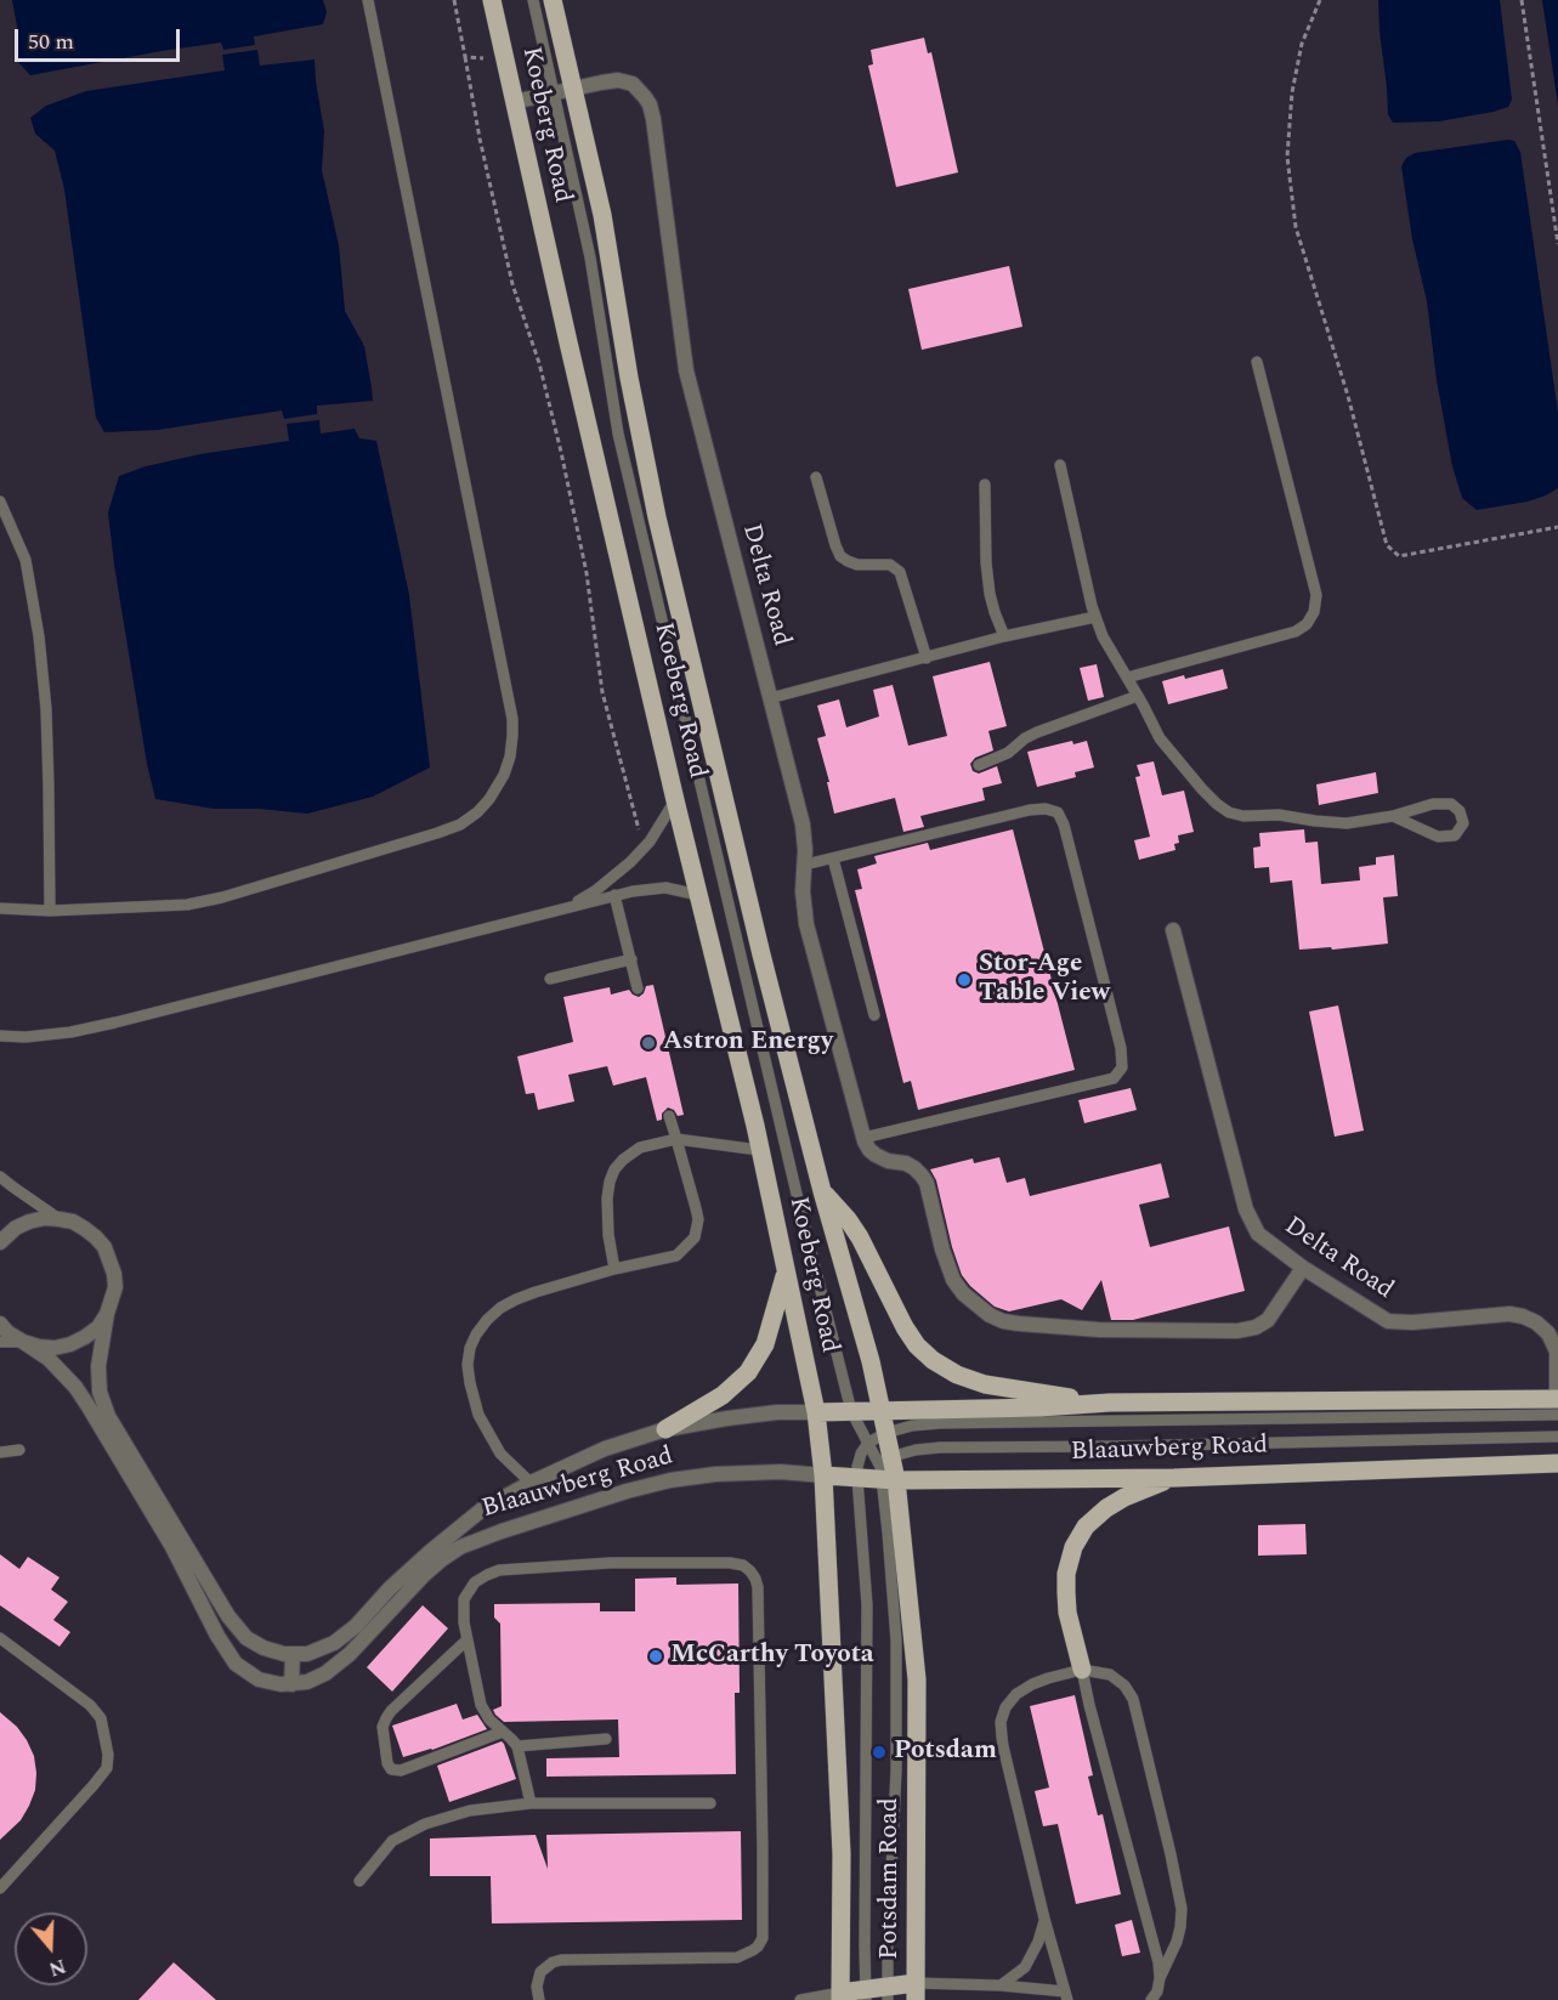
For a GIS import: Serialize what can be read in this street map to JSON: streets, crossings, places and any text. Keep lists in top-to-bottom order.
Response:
{
  "streets": {
    "main road": ["Koeberg Road", "Blaauwberg Road", "Potsdam Road"],
    "street": ["Delta Road"]
  },
  "crossings": [
    ["Koeberg Road", "Delta Road"],
    ["Koeberg Road", "Blaauwberg Road"],
    ["Koeberg Road", "Potsdam Road"],
    ["Delta Road", "Blaauwberg Road"],
    ["Blaauwberg Road", "Potsdam Road"]
  ],
  "places": [
    "Stor-Age Table View",
    "Astron Energy",
    "McCarthy Toyota",
    "Potsdam"
  ],
  "scale_bar": "50 m",
  "north": "bottom"
}
